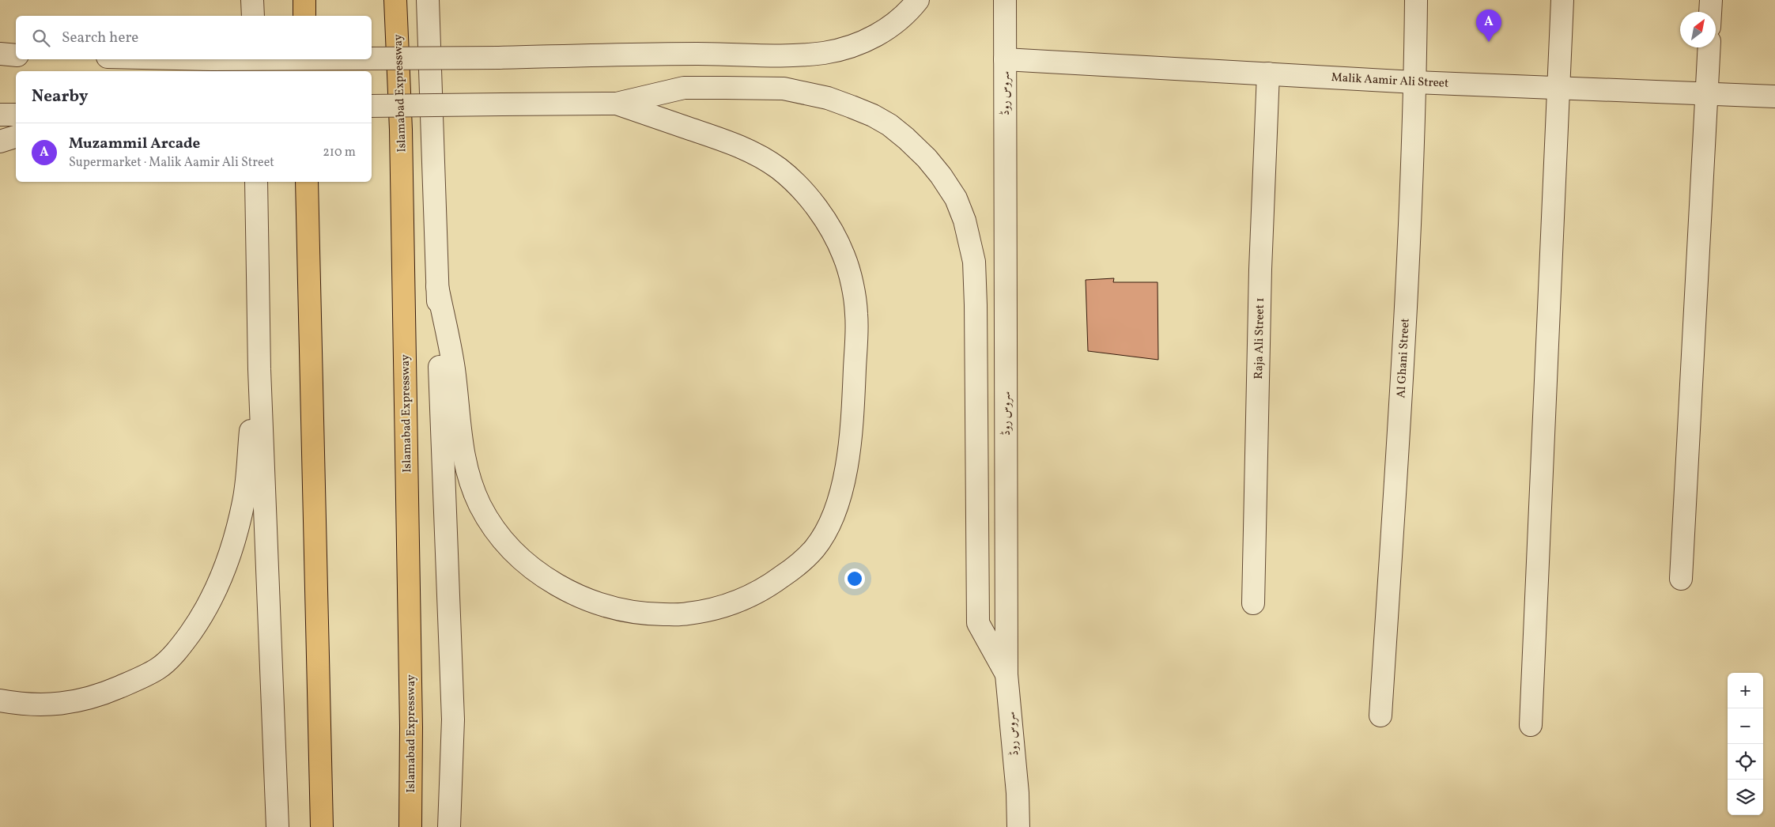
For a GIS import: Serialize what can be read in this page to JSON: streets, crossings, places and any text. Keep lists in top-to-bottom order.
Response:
{
  "streets": {
    "highway": ["Islamabad Expressway"],
    "street": [
      "Malik Aamir Ali Street",
      "سروس روڈ",
      "Raja Ali Street 1",
      "Al Ghani Street"
    ]
  },
  "crossings": [
    ["Malik Aamir Ali Street", "سروس روڈ"],
    ["Malik Aamir Ali Street", "Raja Ali Street 1"],
    ["Malik Aamir Ali Street", "Al Ghani Street"]
  ],
  "north": "top right",
  "page": {
    "pins": "A",
    "search": "Search here",
    "heading": "Nearby",
    "list": [
      {
        "mark": "A",
        "name": "Muzammil Arcade",
        "note": "Supermarket · Malik Aamir Ali Street",
        "value": "210 m"
      }
    ],
    "map_buttons": ["+", "−"]
  }
}
